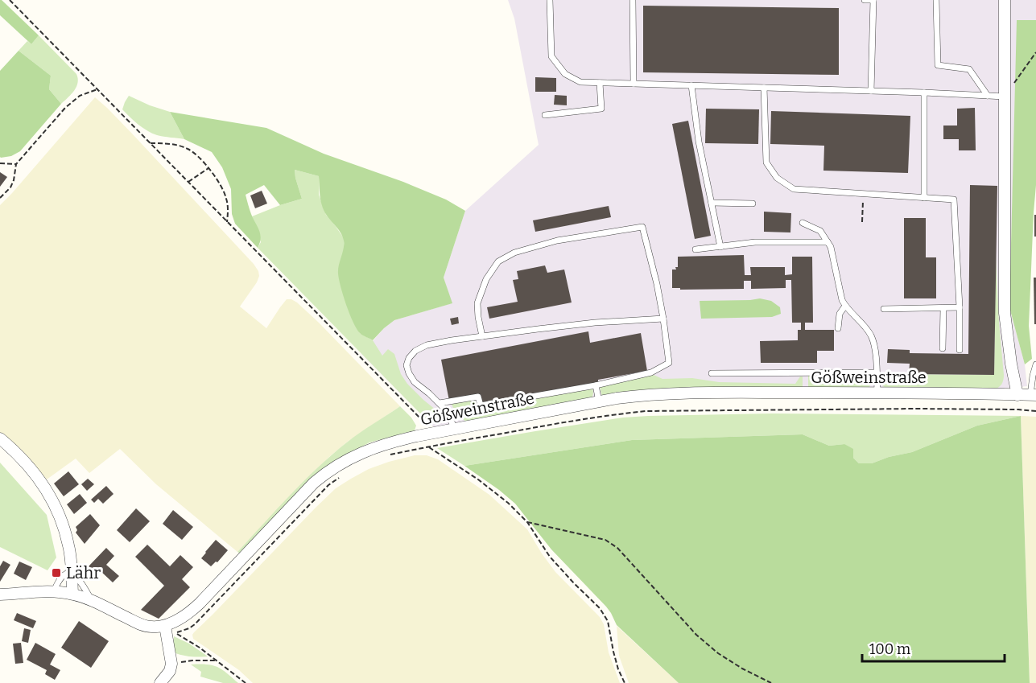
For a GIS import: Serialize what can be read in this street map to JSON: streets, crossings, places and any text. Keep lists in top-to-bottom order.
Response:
{
  "streets": {
    "street": ["Gößweinstraße"]
  },
  "places": {
    "transit": ["Lähr"]
  },
  "scale_bar": "100 m"
}
